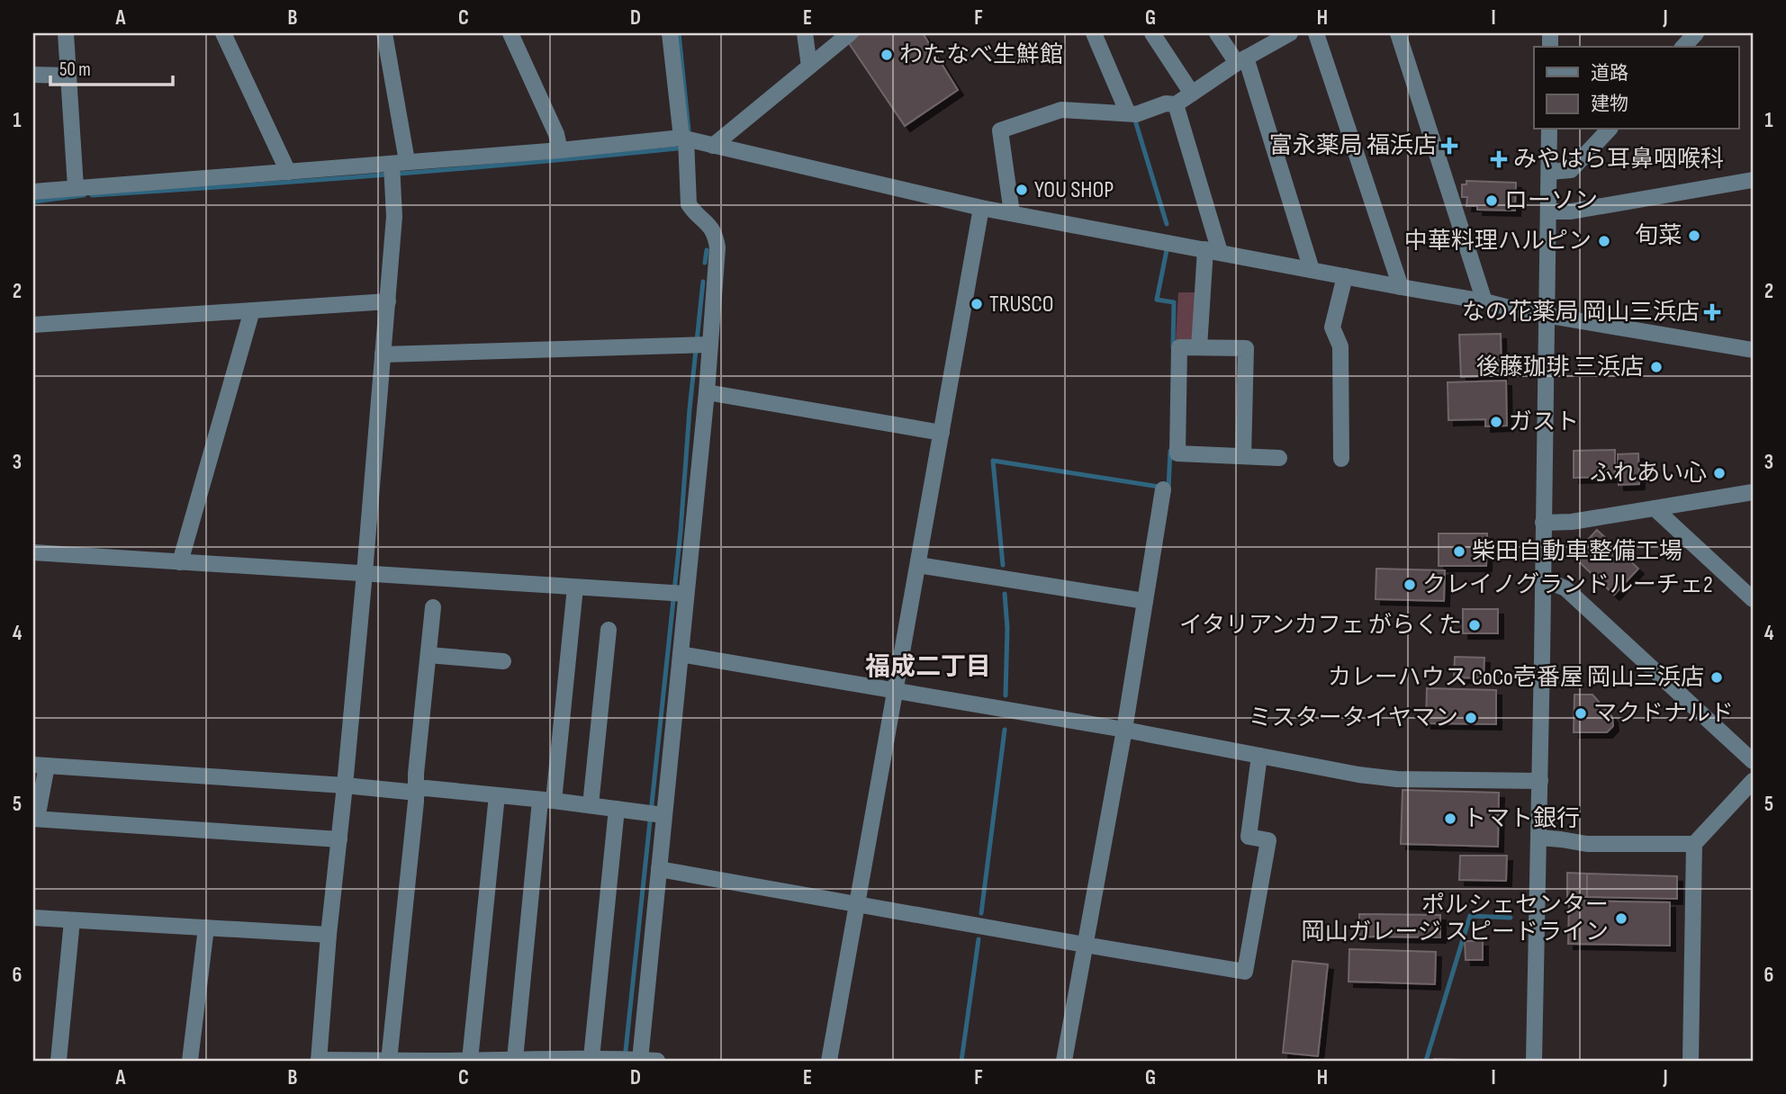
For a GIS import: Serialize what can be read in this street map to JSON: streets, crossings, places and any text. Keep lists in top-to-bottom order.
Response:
{
  "districts": ["福成二丁目"],
  "places": {
    "other": [
      "わたなべ生鮮館",
      "YOU SHOP",
      "ローソン",
      "旬菜",
      "中華料理ハルピン",
      "TRUSCO",
      "後藤珈琲 三浜店",
      "ガスト",
      "ふれあい心",
      "柴田自動車整備工場",
      "クレイノグランドルーチェ2",
      "イタリアンカフェ がらくた",
      "カレーハウス CoCo壱番屋 岡山三浜店",
      "マクドナルド",
      "ミスタータイヤマン",
      "トマト銀行",
      "ポルシェセンター 岡山ガレージ スピードライン"
    ],
    "health": ["富永薬局 福浜店", "みやはら耳鼻咽喉科", "なの花薬局 岡山三浜店"]
  },
  "legend": ["道路", "建物"],
  "scale_bar": "50 m",
  "grid": {
    "columns": [
      "A",
      "B",
      "C",
      "D",
      "E",
      "F",
      "G",
      "H",
      "I",
      "J"
    ],
    "rows": [
      "1",
      "2",
      "3",
      "4",
      "5",
      "6"
    ]
  }
}
